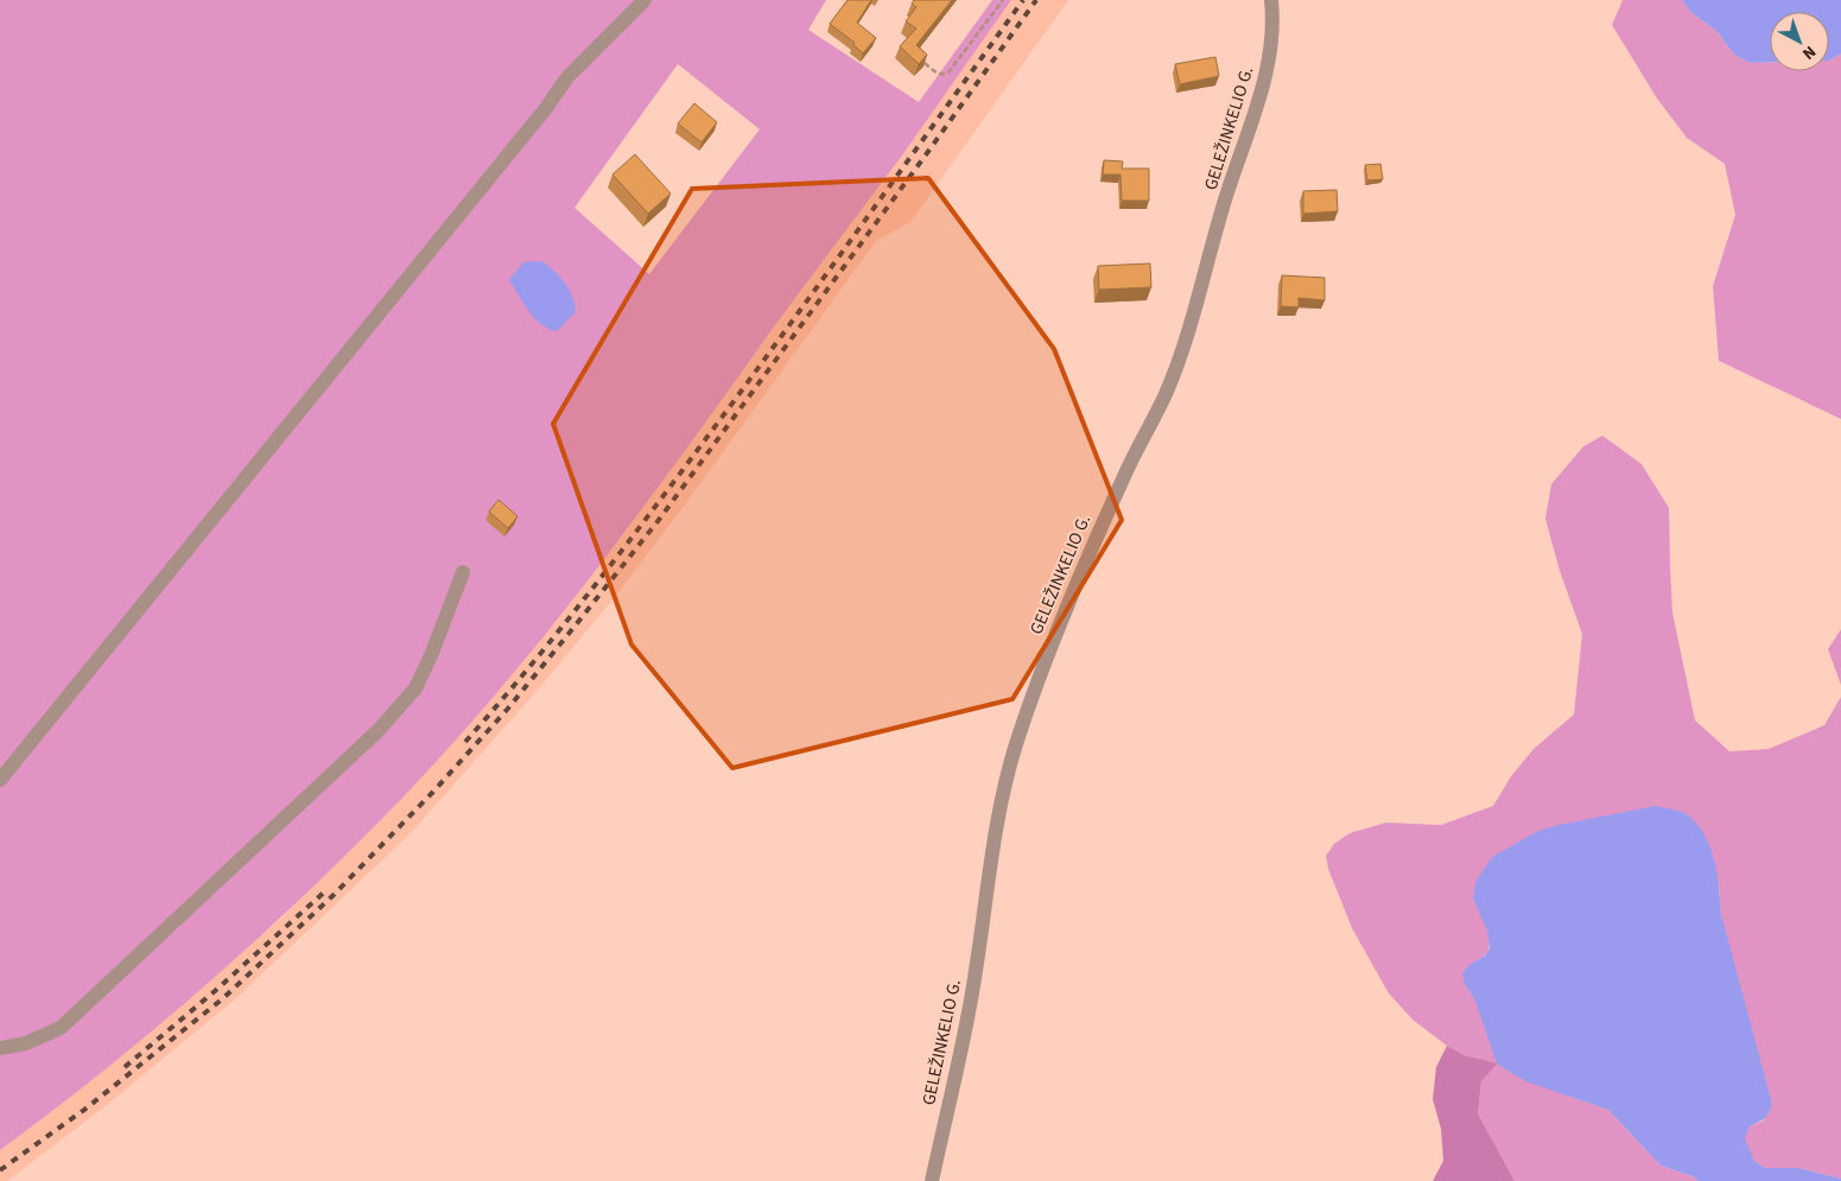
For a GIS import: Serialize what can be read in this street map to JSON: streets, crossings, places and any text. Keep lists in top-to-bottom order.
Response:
{
  "streets": {
    "street": ["GELEŽINKELIO G."]
  },
  "north": "bottom right"
}
